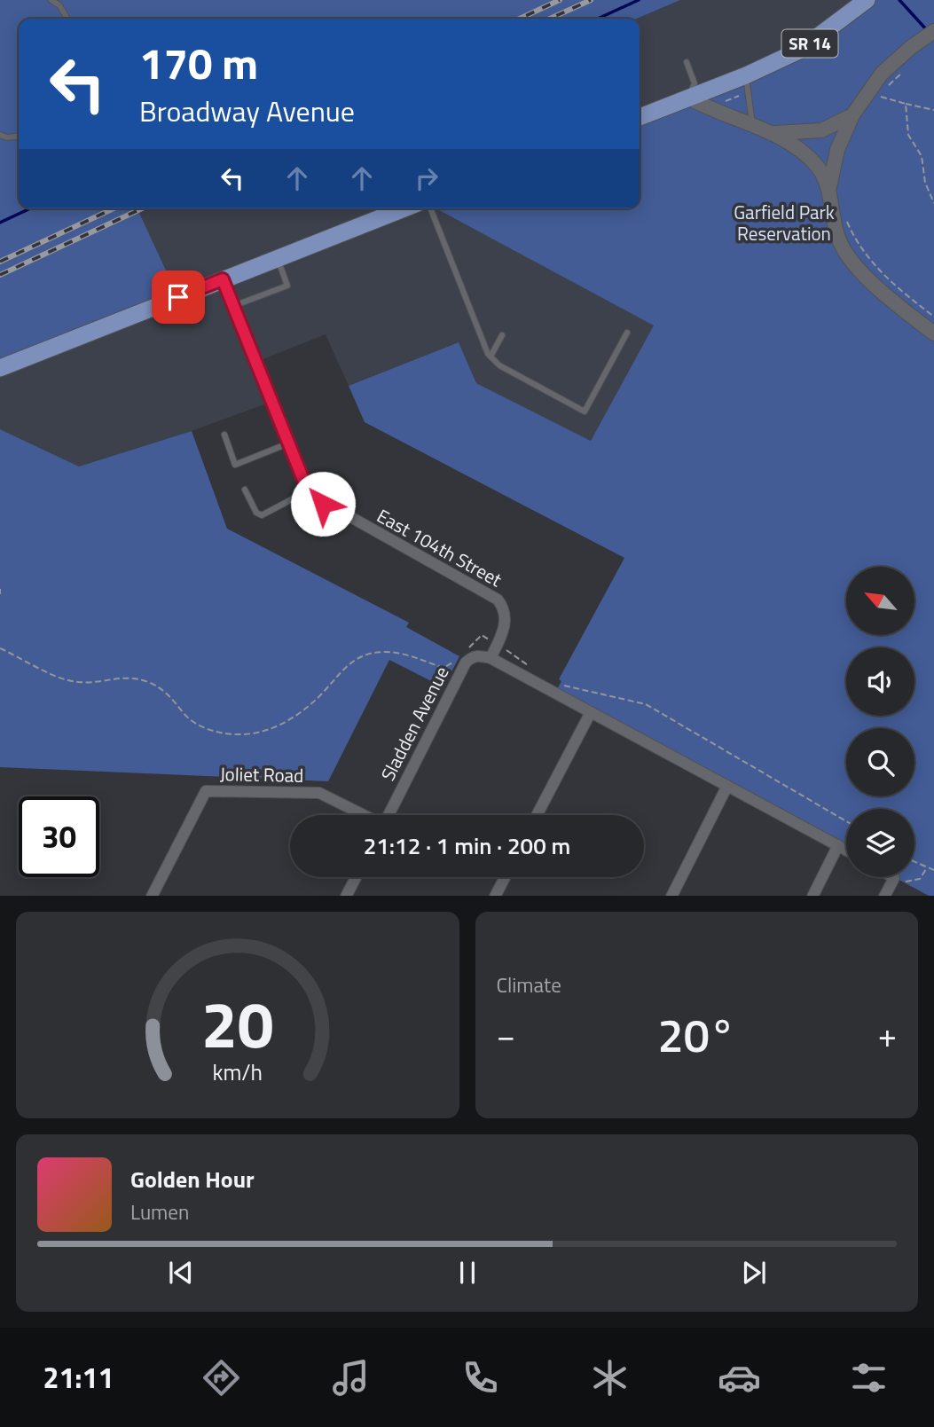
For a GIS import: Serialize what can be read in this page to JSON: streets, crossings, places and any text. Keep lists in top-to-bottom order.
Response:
{
  "streets": {
    "main road": ["SR 14"],
    "street": ["East 104th Street", "Sladden Avenue", "Joliet Road"]
  },
  "crossings": [
    ["East 104th Street", "Sladden Avenue"]
  ],
  "parks": ["Garfield Park Reservation"],
  "north": "top left",
  "page": {
    "turn": ["170 m", "Broadway Avenue"],
    "limit": "30",
    "trip": "21:12 · 1 min · 200 m",
    "tile": "Climate",
    "heat": ["−", "20°", "+"],
    "song": ["Golden Hour", "Lumen"],
    "tabs": "21:11",
    "gauge": ["20", "km/h"]
  }
}
